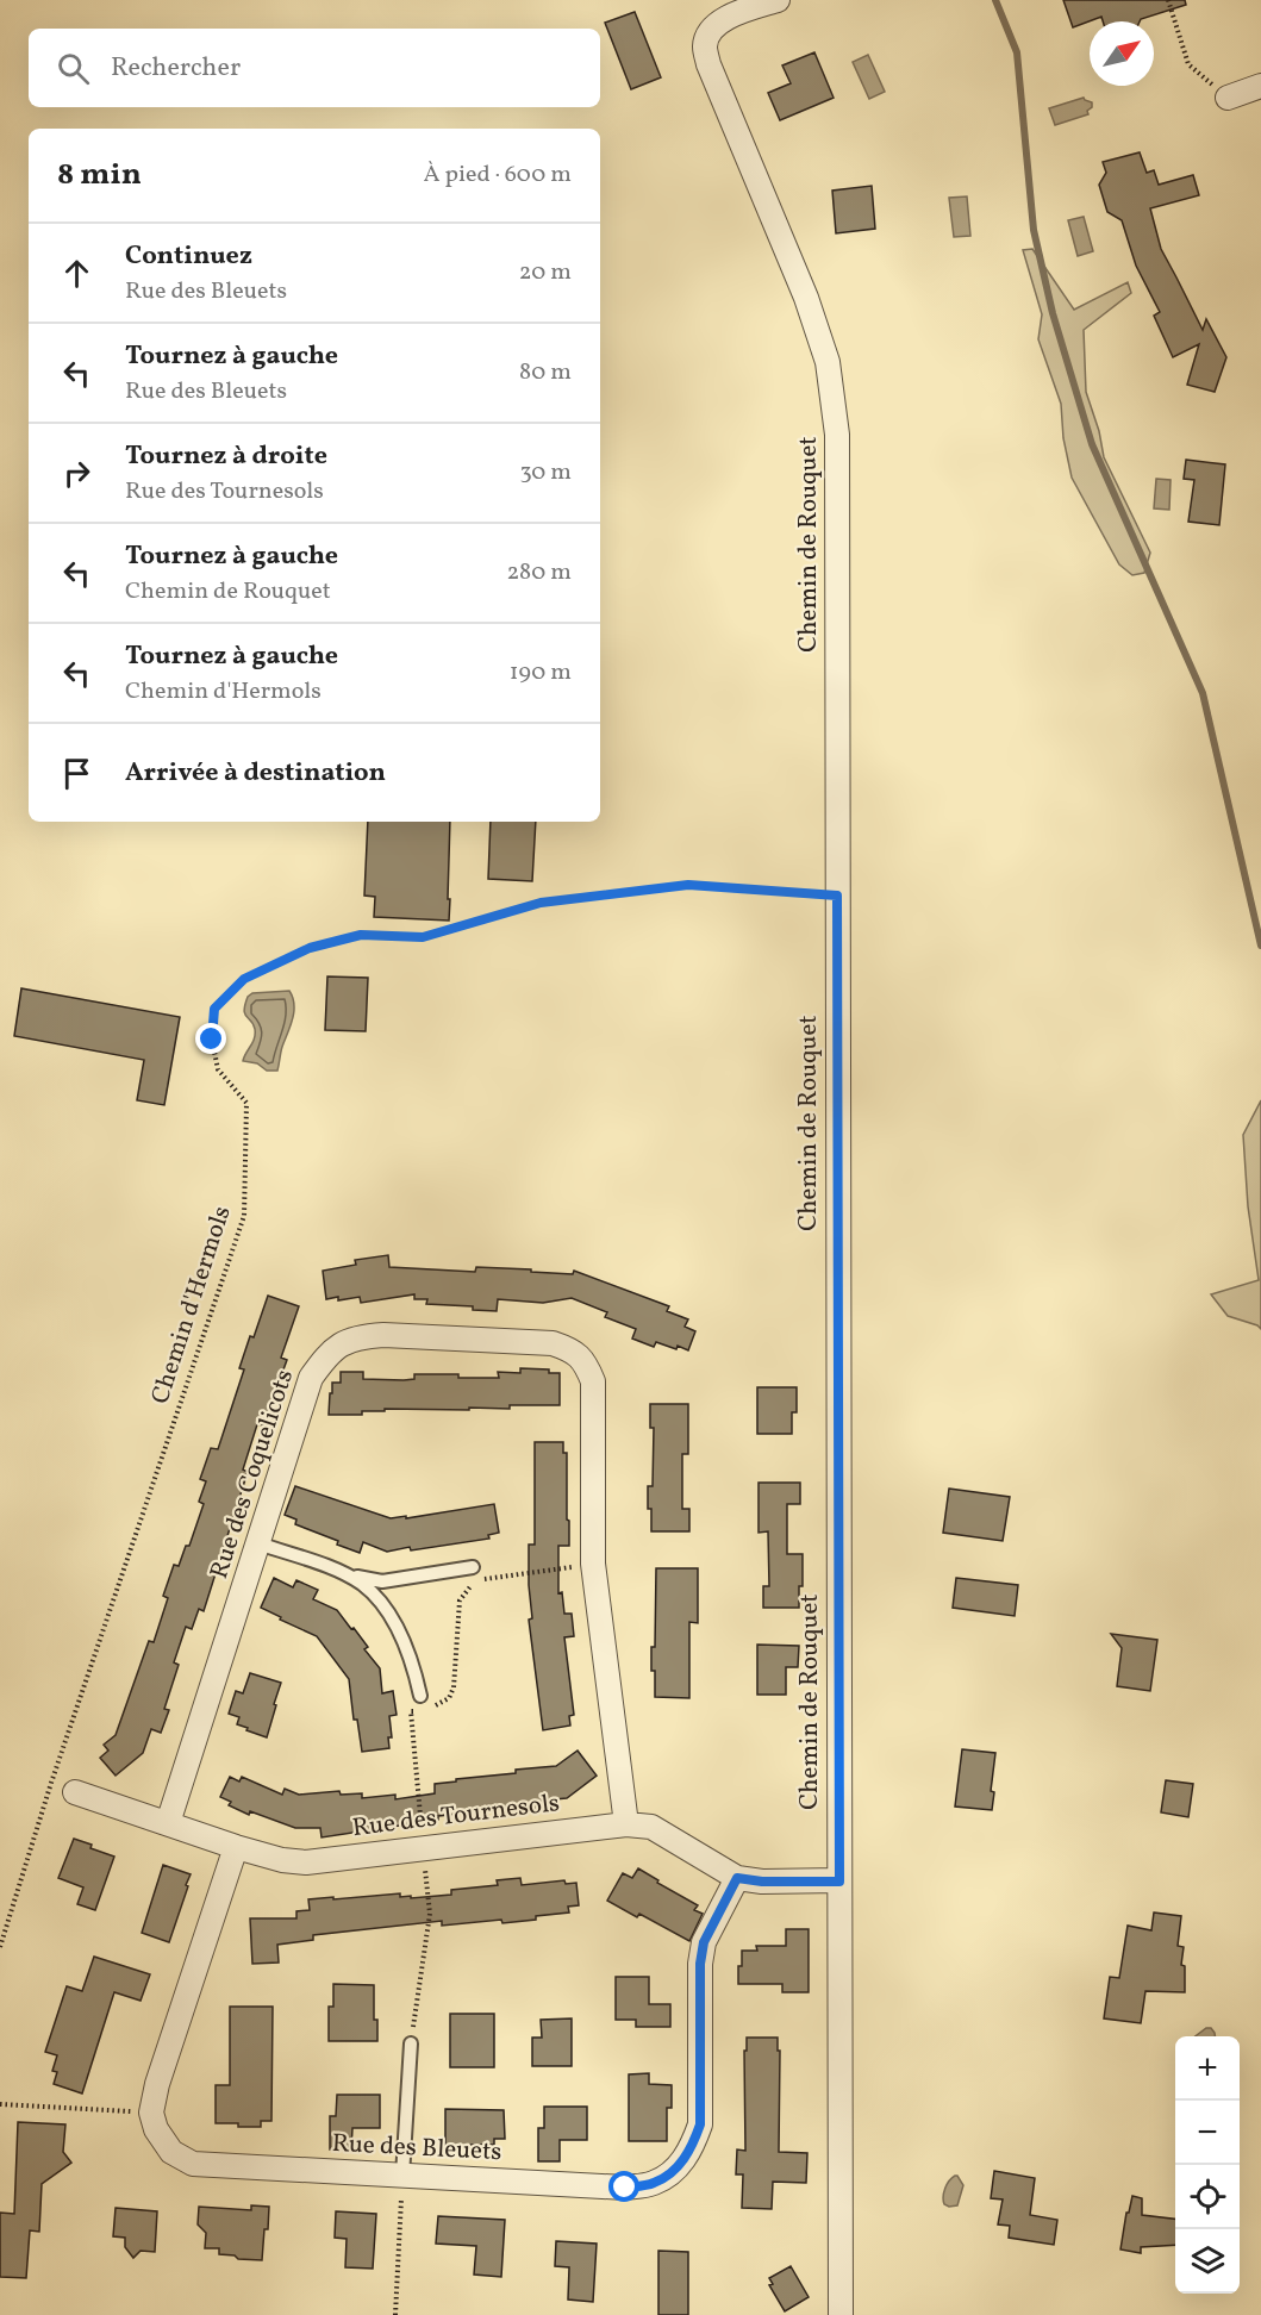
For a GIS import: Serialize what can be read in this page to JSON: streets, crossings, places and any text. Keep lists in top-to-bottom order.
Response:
{
  "streets": {
    "street": [
      "Chemin de Rouquet",
      "Rue des Coquelicots",
      "Rue des Tournesols",
      "Rue des Bleuets"
    ],
    "path": ["Chemin d'Hermols"]
  },
  "crossings": [
    ["Chemin de Rouquet", "Chemin d'Hermols"],
    ["Chemin de Rouquet", "Rue des Tournesols"],
    ["Rue des Coquelicots", "Rue des Tournesols"],
    ["Rue des Tournesols", "Rue des Bleuets"]
  ],
  "north": "top right",
  "page": {
    "search": "Rechercher",
    "heading": ["8 min", "À pied · 600 m"],
    "list": [
      ["Continuez", "Rue des Bleuets", "20 m"],
      ["Tournez à gauche", "Rue des Bleuets", "80 m"],
      ["Tournez à droite", "Rue des Tournesols", "30 m"],
      ["Tournez à gauche", "Chemin de Rouquet", "280 m"],
      ["Tournez à gauche", "Chemin d'Hermols", "190 m"],
      "Arrivée à destination"
    ],
    "map_buttons": ["+", "−"]
  }
}
